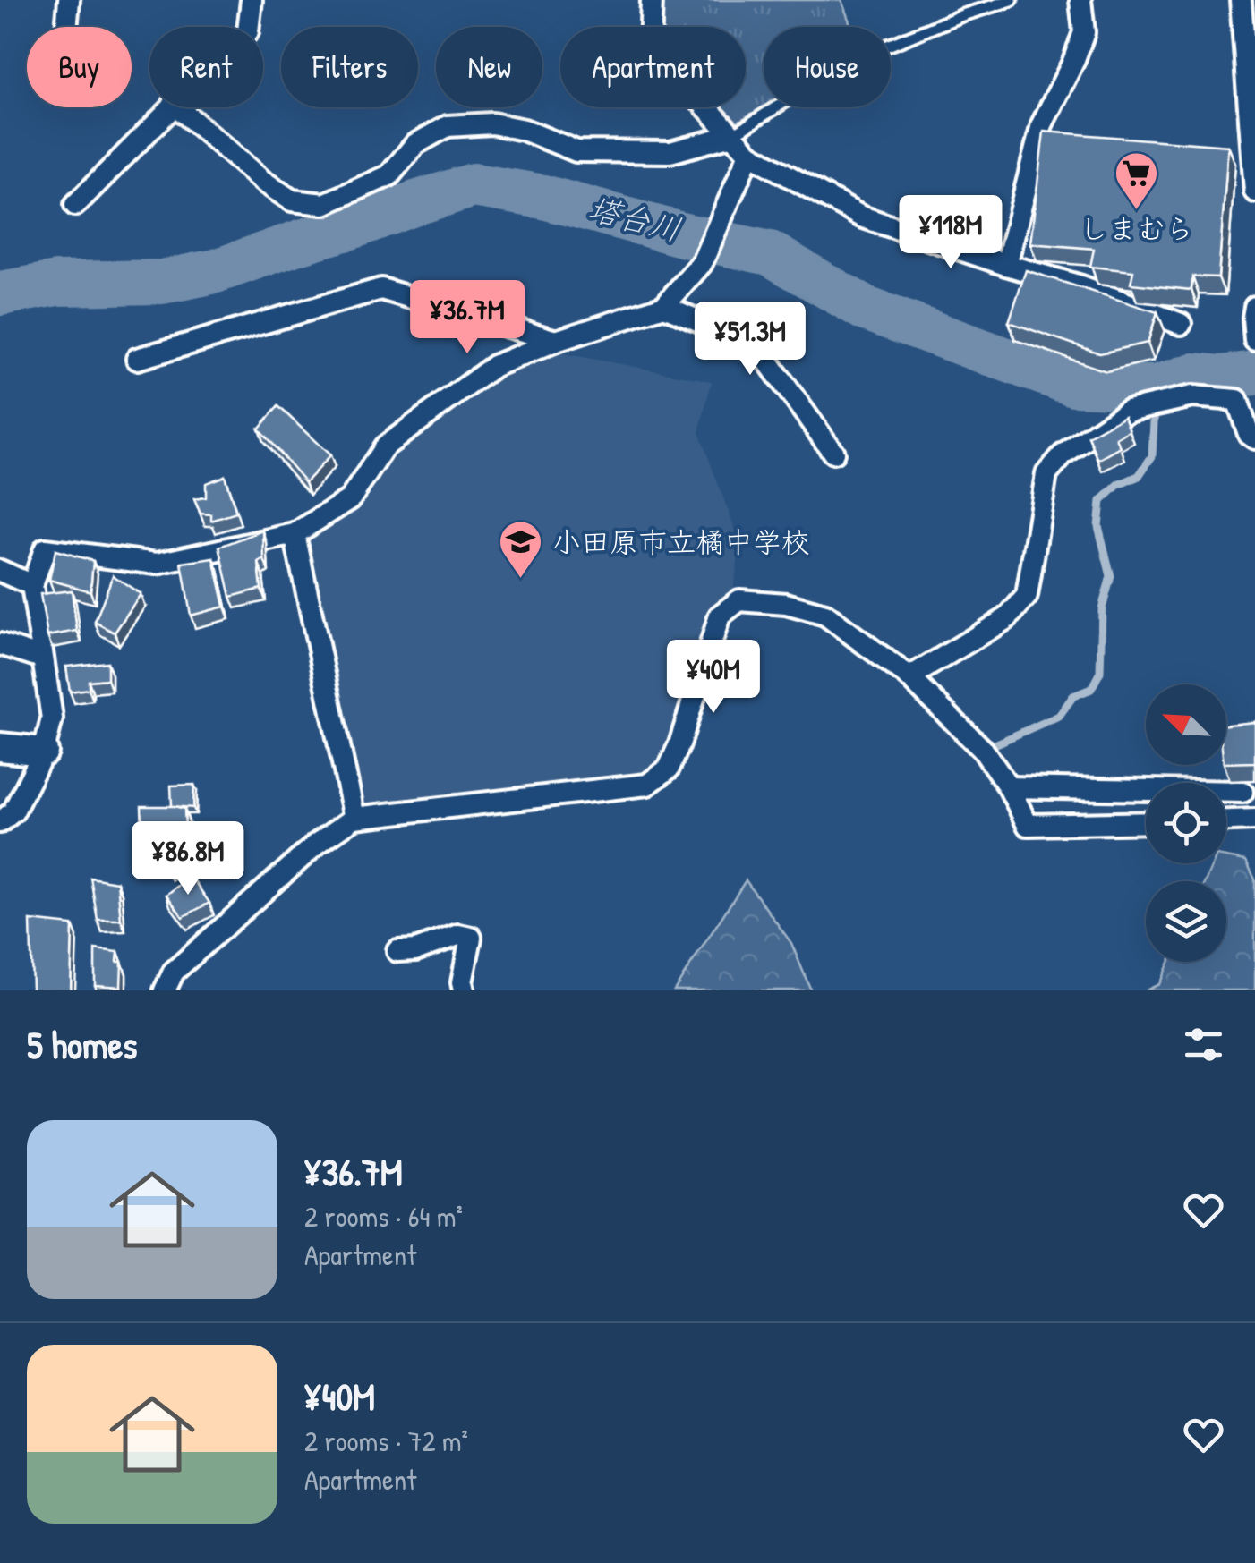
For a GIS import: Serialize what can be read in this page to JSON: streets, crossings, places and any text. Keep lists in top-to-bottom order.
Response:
{
  "water": ["塔台川"],
  "places": {
    "supermarket": ["しまむら"],
    "school or university": ["小田原市立橘中学校"]
  },
  "north": "top left",
  "page": {
    "chip": [
      "Buy",
      "Rent",
      "Filters",
      "New",
      "Apartment",
      "House"
    ],
    "price": [
      "¥118M",
      "¥36.7M",
      "¥51.3M",
      "¥40M",
      "¥86.8M"
    ],
    "heading": "5 homes",
    "list": [
      {
        "name": "¥36.7M",
        "note": "2 rooms · 64 m² · Apartment"
      },
      {
        "name": "¥40M",
        "note": "2 rooms · 72 m² · Apartment"
      }
    ]
  }
}
